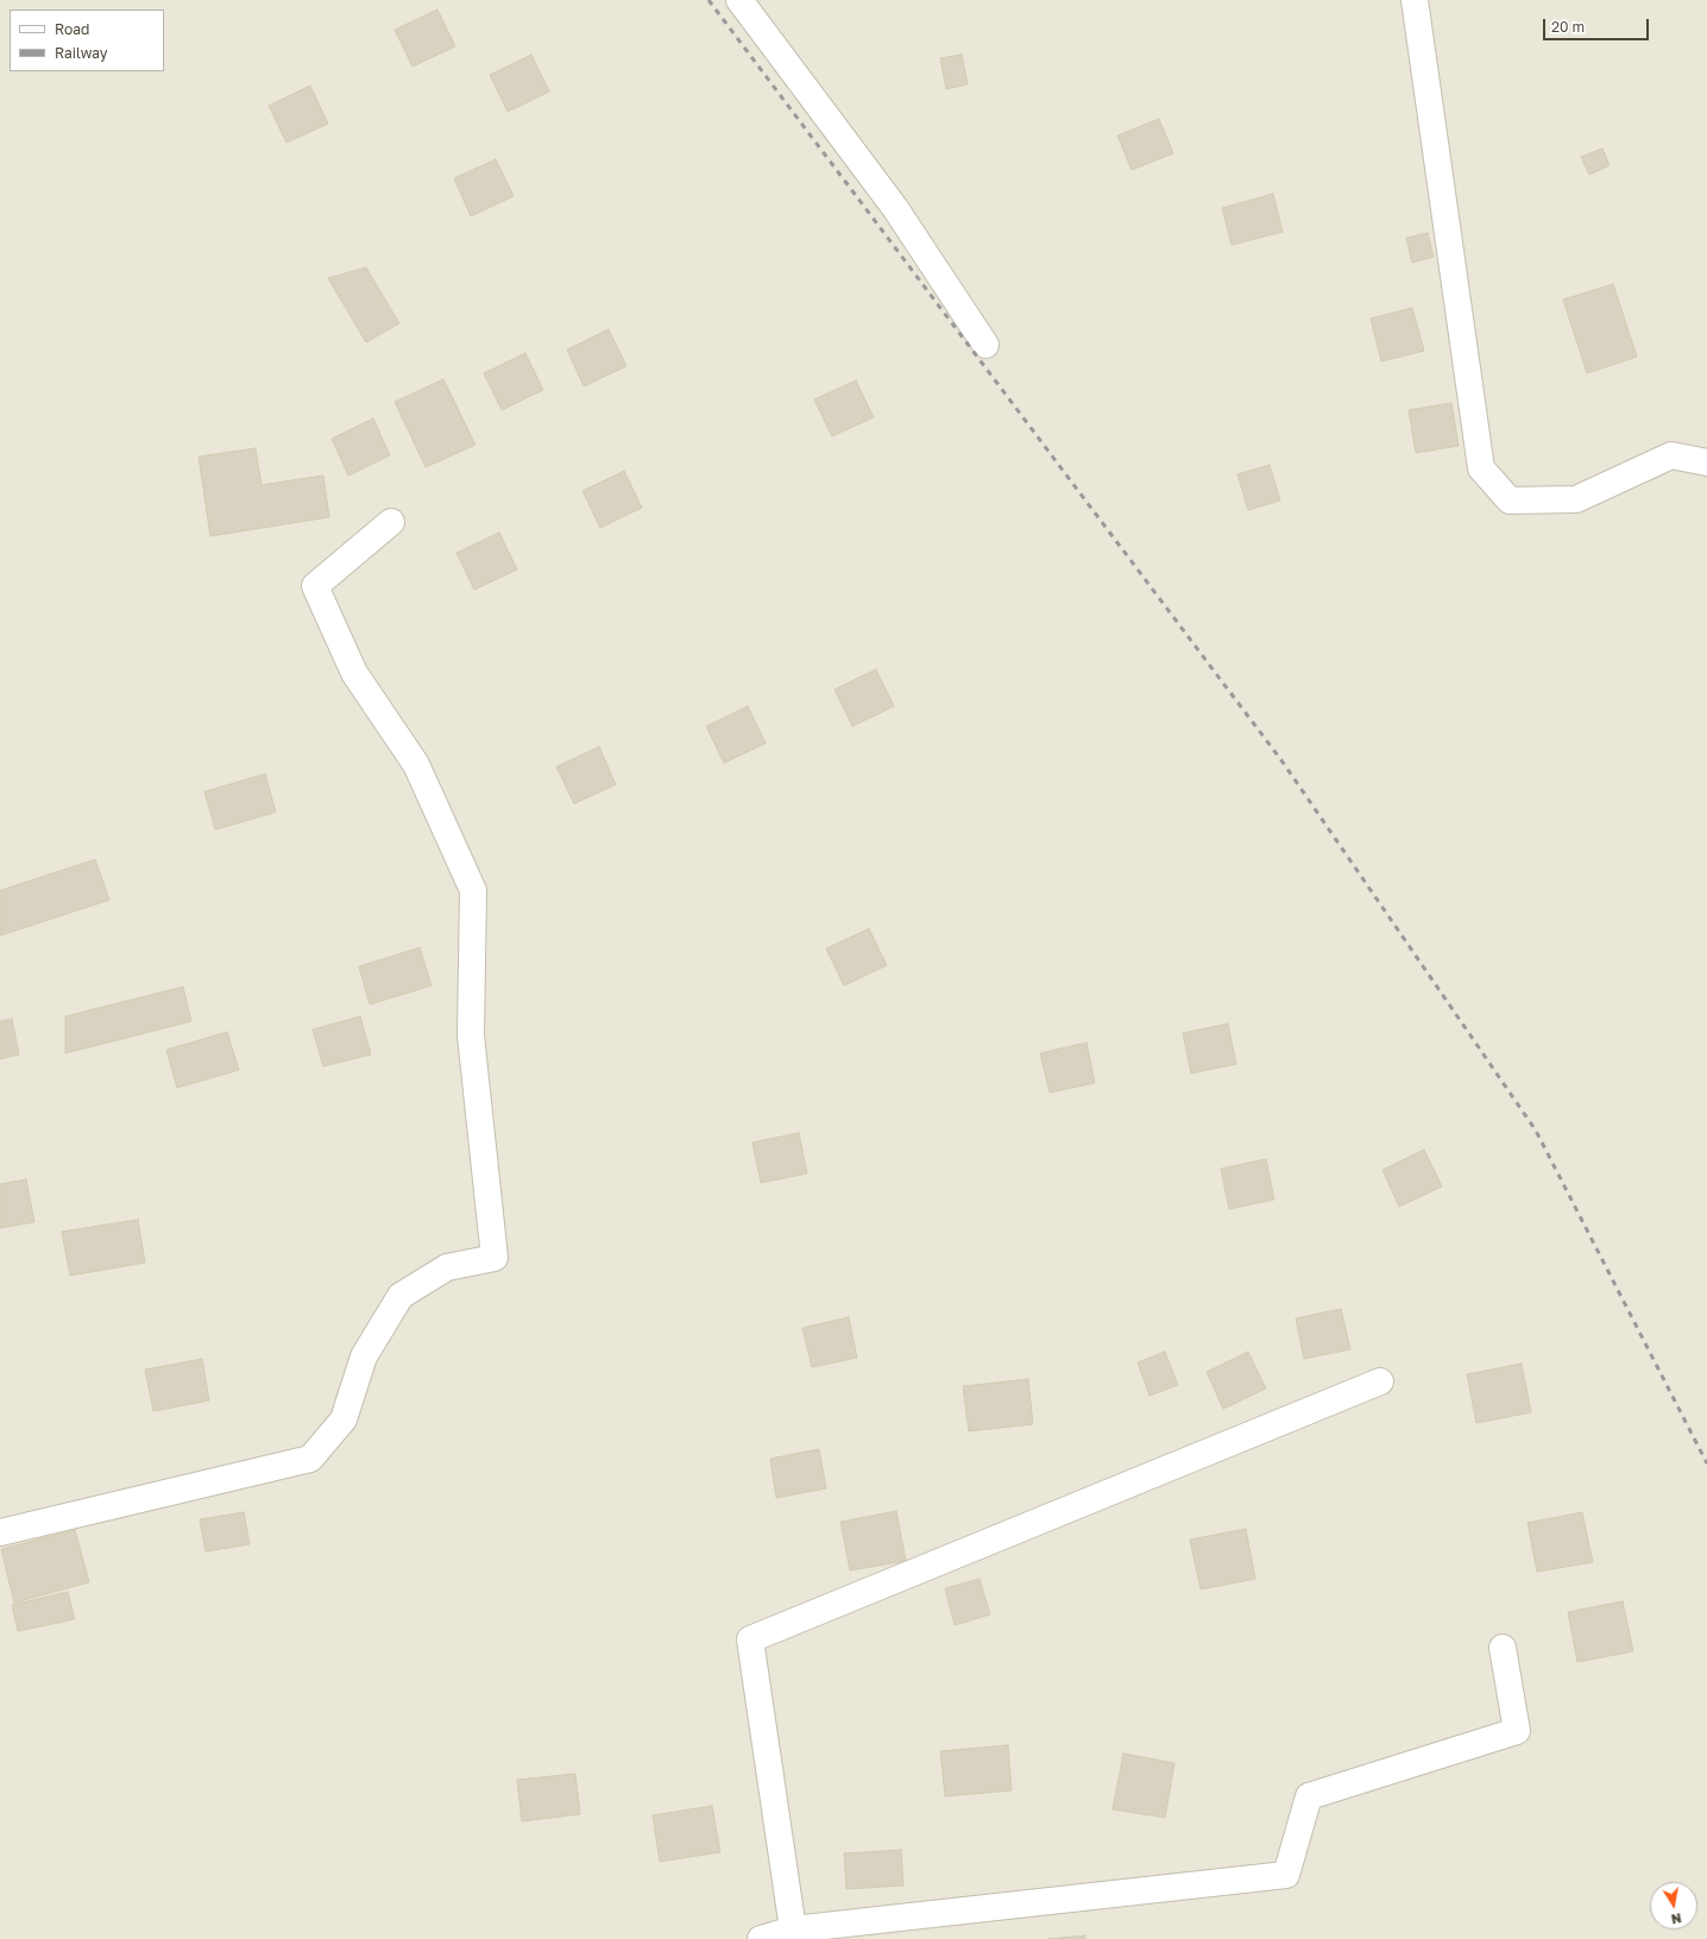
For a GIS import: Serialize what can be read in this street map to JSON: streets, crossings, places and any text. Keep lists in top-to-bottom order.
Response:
{
  "legend": ["Road", "Railway"],
  "scale_bar": "20 m",
  "north": "bottom"
}
